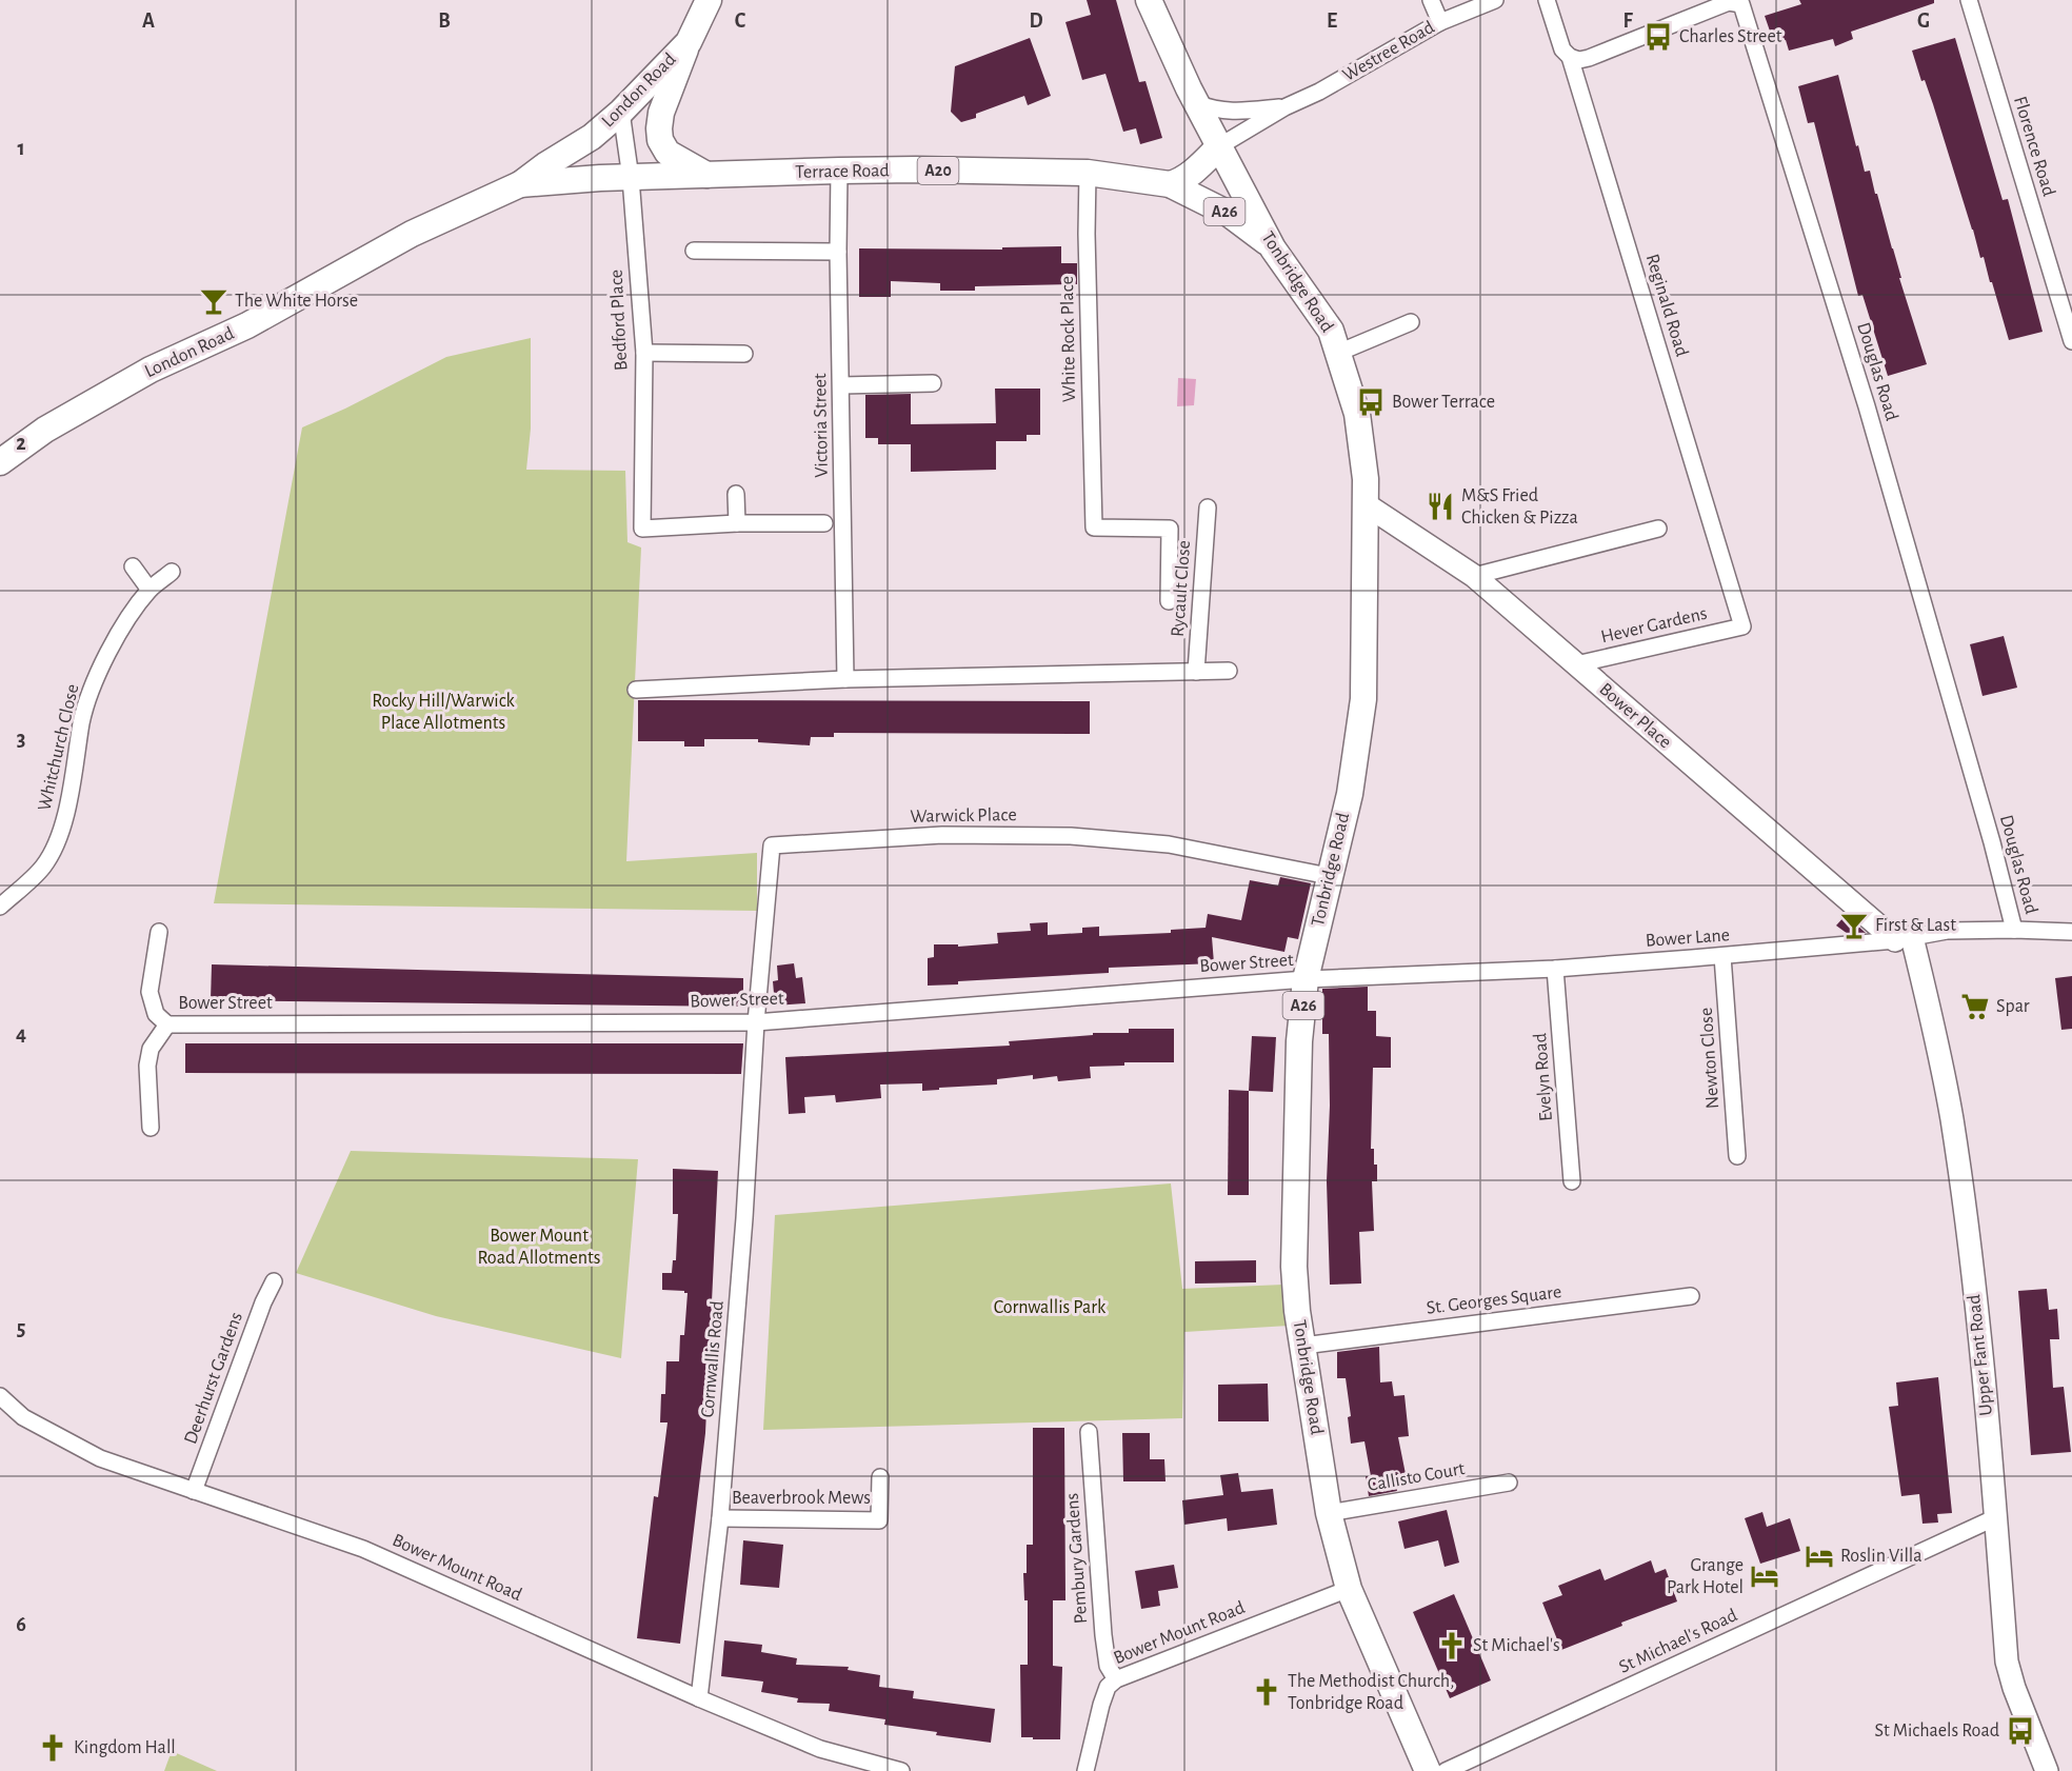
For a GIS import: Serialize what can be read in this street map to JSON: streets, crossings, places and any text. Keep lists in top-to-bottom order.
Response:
{
  "streets": {
    "main road": [
      "Westree Road",
      "London Road",
      "A20",
      "Terrace Road",
      "A26",
      "Tonbridge Road"
    ],
    "street": [
      "Florence Road",
      "Reginald Road",
      "Bedford Place",
      "White Rock Place",
      "Douglas Road",
      "Victoria Street",
      "Rycault Close",
      "Hever Gardens",
      "Bower Place",
      "Whitchurch Close",
      "Warwick Place",
      "Bower Lane",
      "Bower Street",
      "Newton Close",
      "Evelyn Road",
      "St. Georges Square",
      "Upper Fant Road",
      "Cornwallis Road",
      "Deerhurst Gardens",
      "Callisto Court",
      "Beaverbrook Mews",
      "Pembury Gardens",
      "Bower Mount Road",
      "St Michael's Road"
    ]
  },
  "crossings": [
    ["Westree Road", "Terrace Road"],
    ["Westree Road", "Tonbridge Road"],
    ["London Road", "A20"],
    ["London Road", "Terrace Road"],
    ["London Road", "Bedford Place"],
    ["A20", "Terrace Road"],
    ["Terrace Road", "Tonbridge Road"],
    ["Terrace Road", "White Rock Place"],
    ["Terrace Road", "Victoria Street"],
    ["Tonbridge Road", "Bower Place"],
    ["Tonbridge Road", "Warwick Place"],
    ["Tonbridge Road", "Bower Lane"],
    ["Tonbridge Road", "Bower Street"],
    ["Tonbridge Road", "St. Georges Square"],
    ["Tonbridge Road", "Callisto Court"],
    ["Tonbridge Road", "Bower Mount Road"],
    ["Reginald Road", "Douglas Road"],
    ["Reginald Road", "Hever Gardens"],
    ["Douglas Road", "Bower Lane"],
    ["Hever Gardens", "Bower Place"],
    ["Bower Place", "Bower Lane"],
    ["Bower Place", "Upper Fant Road"],
    ["Warwick Place", "Bower Street"],
    ["Warwick Place", "Cornwallis Road"],
    ["Bower Lane", "Bower Street"],
    ["Bower Lane", "Newton Close"],
    ["Bower Lane", "Evelyn Road"],
    ["Bower Lane", "Upper Fant Road"],
    ["Bower Street", "Cornwallis Road"],
    ["Upper Fant Road", "St Michael's Road"],
    ["Cornwallis Road", "Beaverbrook Mews"],
    ["Cornwallis Road", "Bower Mount Road"],
    ["Deerhurst Gardens", "Bower Mount Road"],
    ["Pembury Gardens", "Bower Mount Road"]
  ],
  "parks": ["Rocky Hill/Warwick Place Allotments", "Bower Mount Road Allotments", "Cornwallis Park"],
  "places": {
    "bus stop": ["Charles Street", "Bower Terrace", "St Michaels Road"],
    "bar": ["The White Horse", "First & Last"],
    "restaurant": ["M&S Fried Chicken & Pizza"],
    "supermarket": ["Spar"],
    "hotel": ["Roslin Villa", "Grange Park Hotel"],
    "church": ["St Michael's", "The Methodist Church, Tonbridge Road", "Kingdom Hall"]
  },
  "grid": {
    "columns": [
      "A",
      "B",
      "C",
      "D",
      "E",
      "F",
      "G"
    ],
    "rows": [
      "1",
      "2",
      "3",
      "4",
      "5",
      "6"
    ]
  }
}
